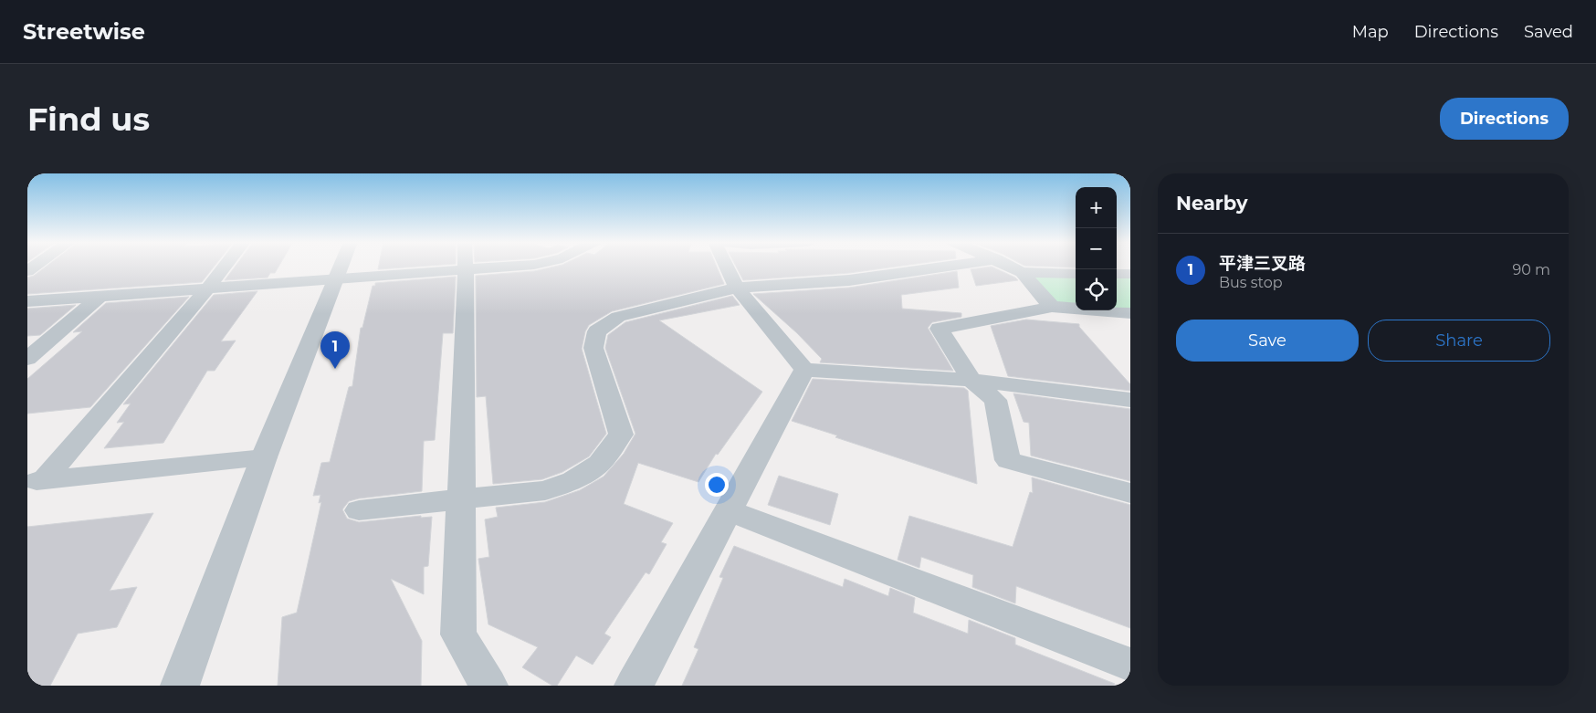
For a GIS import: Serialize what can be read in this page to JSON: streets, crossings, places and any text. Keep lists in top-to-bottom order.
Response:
{
  "page": {
    "header": "Streetwise",
    "nav": ["Map", "Directions", "Saved"],
    "buttons": [
      "Directions",
      ["Save", "Share"]
    ],
    "title": "Find us",
    "heading": "Nearby",
    "map_buttons": ["+", "−"],
    "list": [
      {
        "mark": "1",
        "name": "平津三叉路",
        "note": "Bus stop",
        "value": "90 m"
      }
    ],
    "pins": "1"
  }
}
